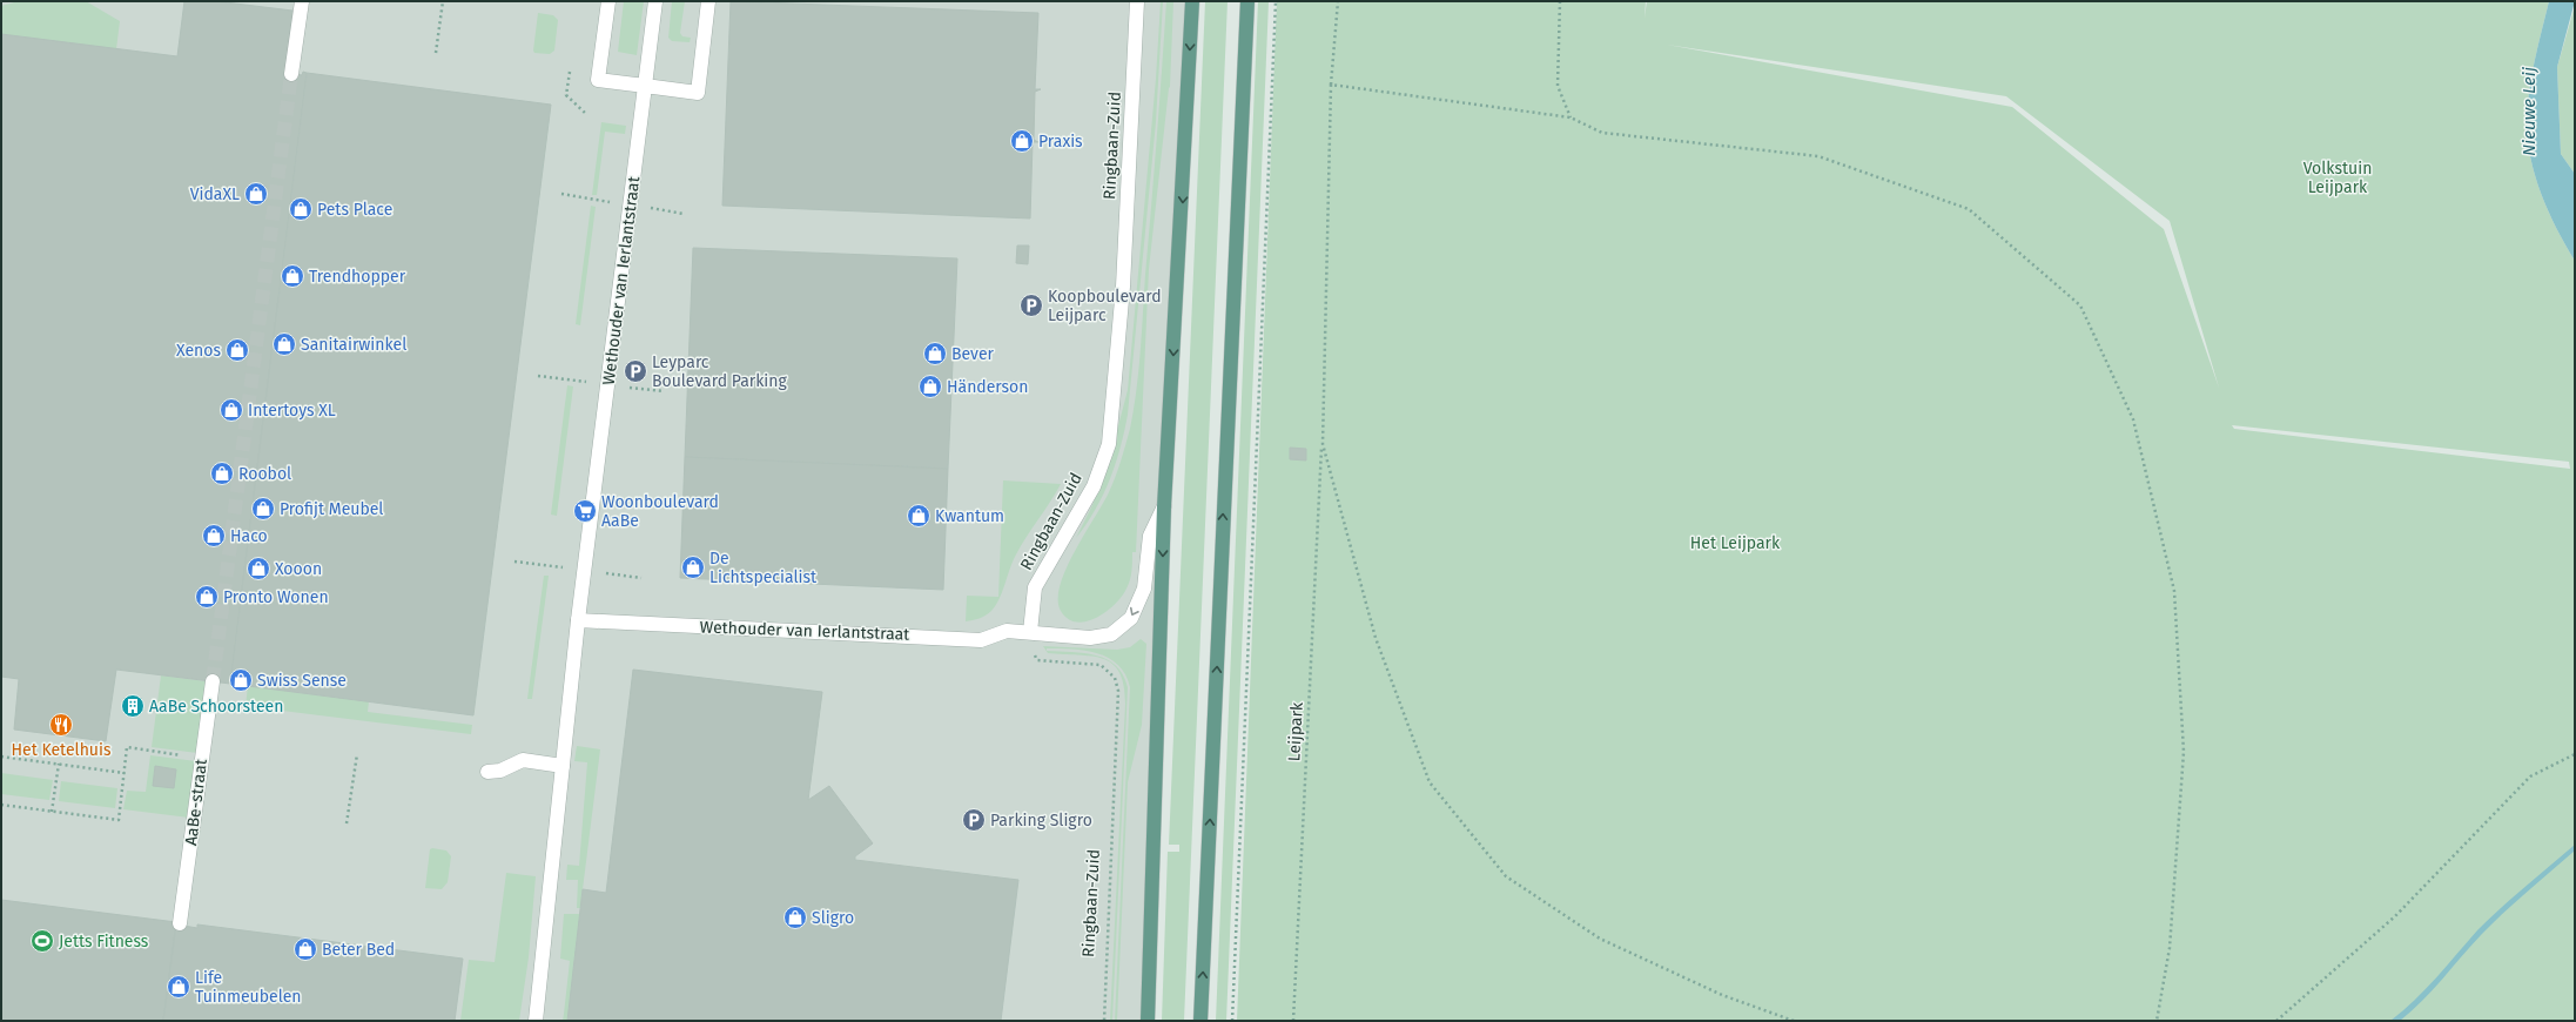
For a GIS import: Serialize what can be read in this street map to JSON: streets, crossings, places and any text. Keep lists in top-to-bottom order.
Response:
{
  "streets": {
    "street": ["Ringbaan-Zuid", "Wethouder van Ierlantstraat", "AaBe-straat"],
    "path": ["Leijpark"]
  },
  "crossings": [
    ["Ringbaan-Zuid", "Wethouder van Ierlantstraat"]
  ],
  "water": ["Nieuwe Leij"],
  "parks": ["Volkstuin Leijpark", "Het Leijpark"],
  "places": {
    "shop": [
      "Praxis",
      "VidaXL",
      "Pets Place",
      "Trendhopper",
      "Sanitairwinkel",
      "Xenos",
      "Bever",
      "Händerson",
      "Intertoys XL",
      "Roobol",
      "Profijt Meubel",
      "Kwantum",
      "Haco",
      "De Lichtspecialist",
      "Xooon",
      "Pronto Wonen",
      "Swiss Sense",
      "Sligro",
      "Beter Bed",
      "Life Tuinmeubelen"
    ],
    "parking": ["Koopboulevard Leijparc", "Leyparc Boulevard Parking", "Parking Sligro"],
    "supermarket": ["Woonboulevard AaBe"],
    "building": ["AaBe Schoorsteen"],
    "restaurant": ["Het Ketelhuis"],
    "sports": ["Jetts Fitness"]
  }
}
